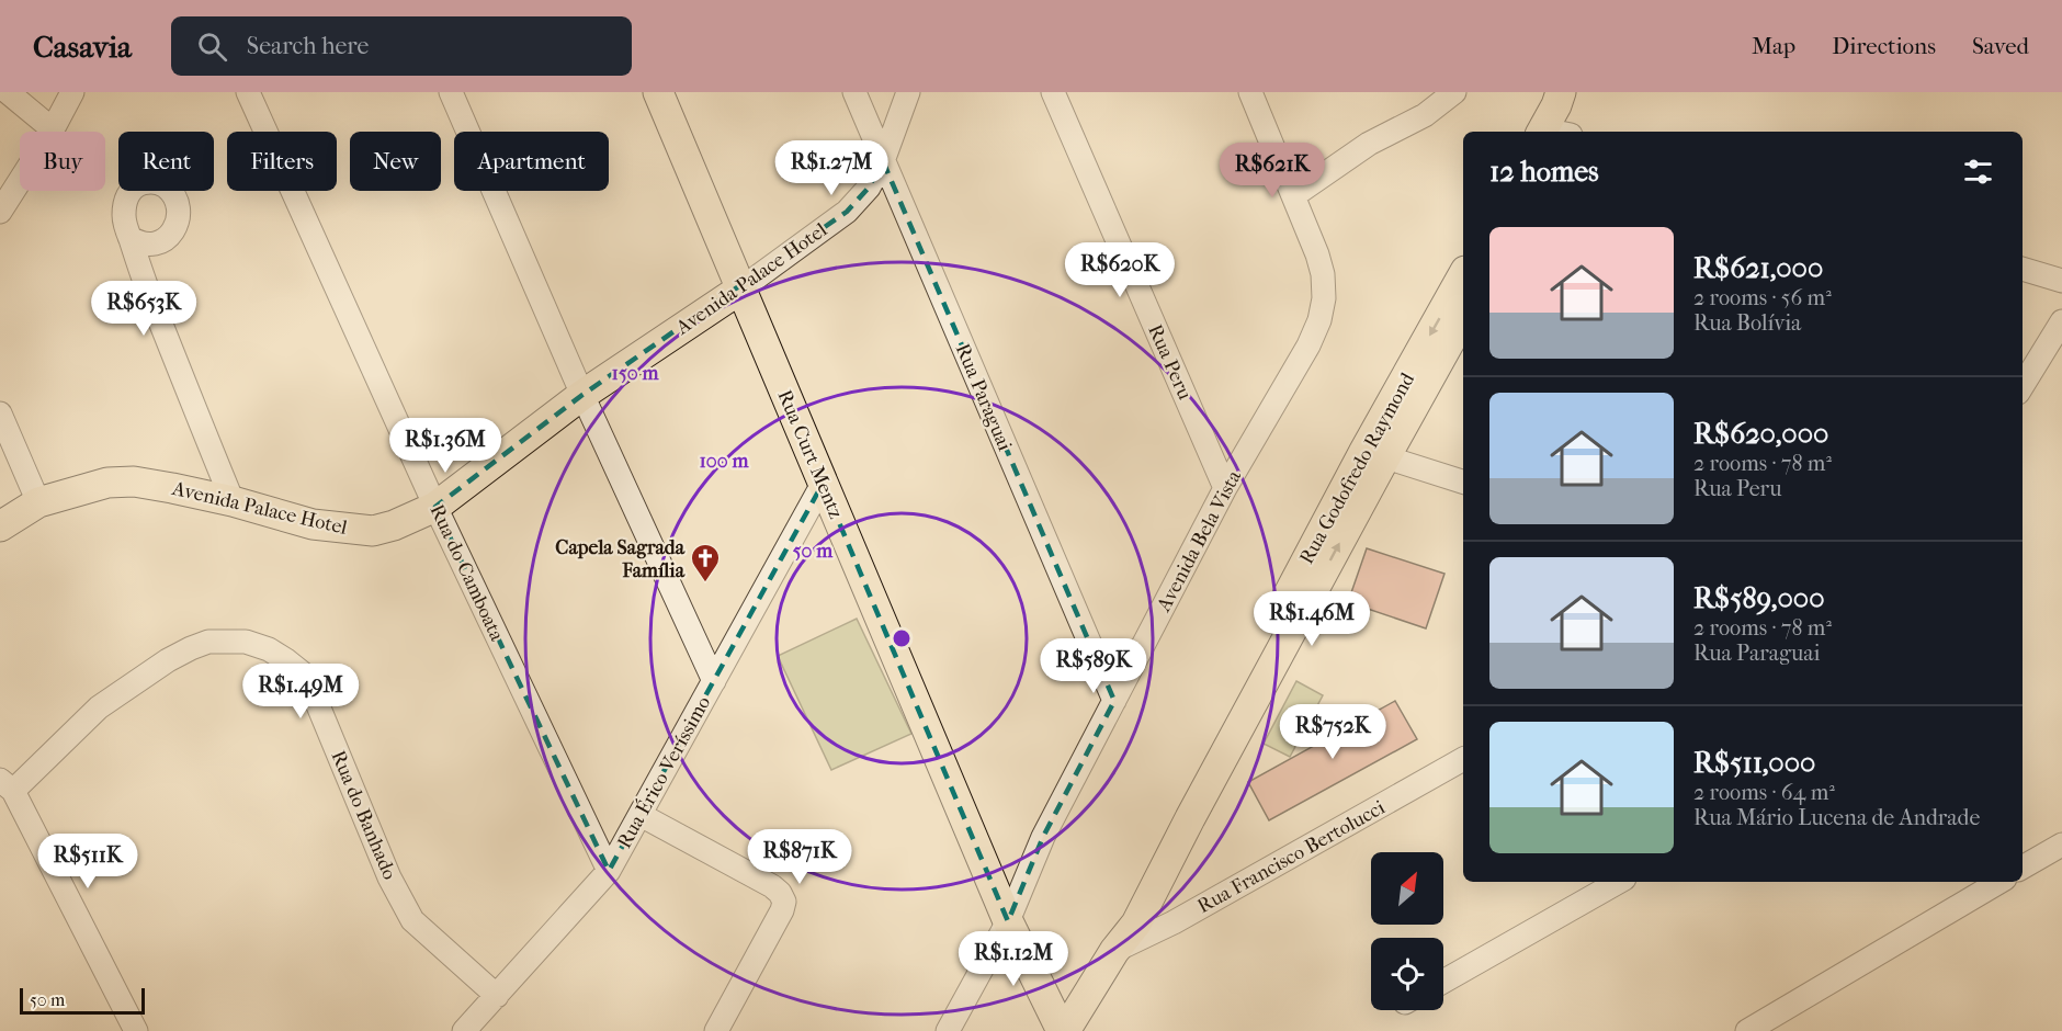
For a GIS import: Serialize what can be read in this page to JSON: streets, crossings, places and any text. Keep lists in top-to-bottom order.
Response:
{
  "streets": {
    "main road": ["Avenida Palace Hotel", "Rua Curt Mentz", "Rua Godofredo Raymond"],
    "street": [
      "Rua Peru",
      "Rua Paraguai",
      "Avenida Bela Vista",
      "Rua do Camboata",
      "Rua Érico Veríssimo",
      "Rua do Banhado",
      "Rua Francisco Bertolucci"
    ]
  },
  "crossings": [
    ["Avenida Palace Hotel", "Rua Paraguai"],
    ["Avenida Palace Hotel", "Rua Curt Mentz"],
    ["Avenida Palace Hotel", "Rua do Camboata"],
    ["Rua Peru", "Avenida Bela Vista"],
    ["Rua Paraguai", "Avenida Bela Vista"],
    ["Rua Curt Mentz", "Rua Godofredo Raymond"],
    ["Rua Curt Mentz", "Avenida Bela Vista"],
    ["Rua Curt Mentz", "Rua Érico Veríssimo"],
    ["Rua Godofredo Raymond", "Rua Francisco Bertolucci"],
    ["Rua do Camboata", "Rua Érico Veríssimo"],
    ["Rua Érico Veríssimo", "Rua do Banhado"]
  ],
  "places": {
    "church": ["Capela Sagrada Família"]
  },
  "scale_bar": "50 m",
  "north": "top right",
  "page": {
    "header": "Casavia",
    "search": "Search here",
    "nav": ["Map", "Directions", "Saved"],
    "chip": [
      "Buy",
      "Rent",
      "Filters",
      "New",
      "Apartment"
    ],
    "heading": "12 homes",
    "price": [
      "R$1.27M",
      "R$621K",
      "R$620K",
      "R$653K",
      "R$1.36M",
      "R$1.46M",
      "R$589K",
      "R$1.49M",
      "R$752K",
      "R$871K",
      "R$511K",
      "R$1.12M"
    ],
    "list": [
      {
        "name": "R$621,000",
        "note": "2 rooms · 56 m² · Rua Bolívia"
      },
      {
        "name": "R$620,000",
        "note": "2 rooms · 78 m² · Rua Peru"
      },
      {
        "name": "R$589,000",
        "note": "2 rooms · 78 m² · Rua Paraguai"
      },
      {
        "name": "R$511,000",
        "note": "2 rooms · 64 m² · Rua Mário Lucena de Andrade"
      }
    ],
    "scale": "50 m"
  },
  "rings": ["150 m", "100 m", "50 m"]
}
